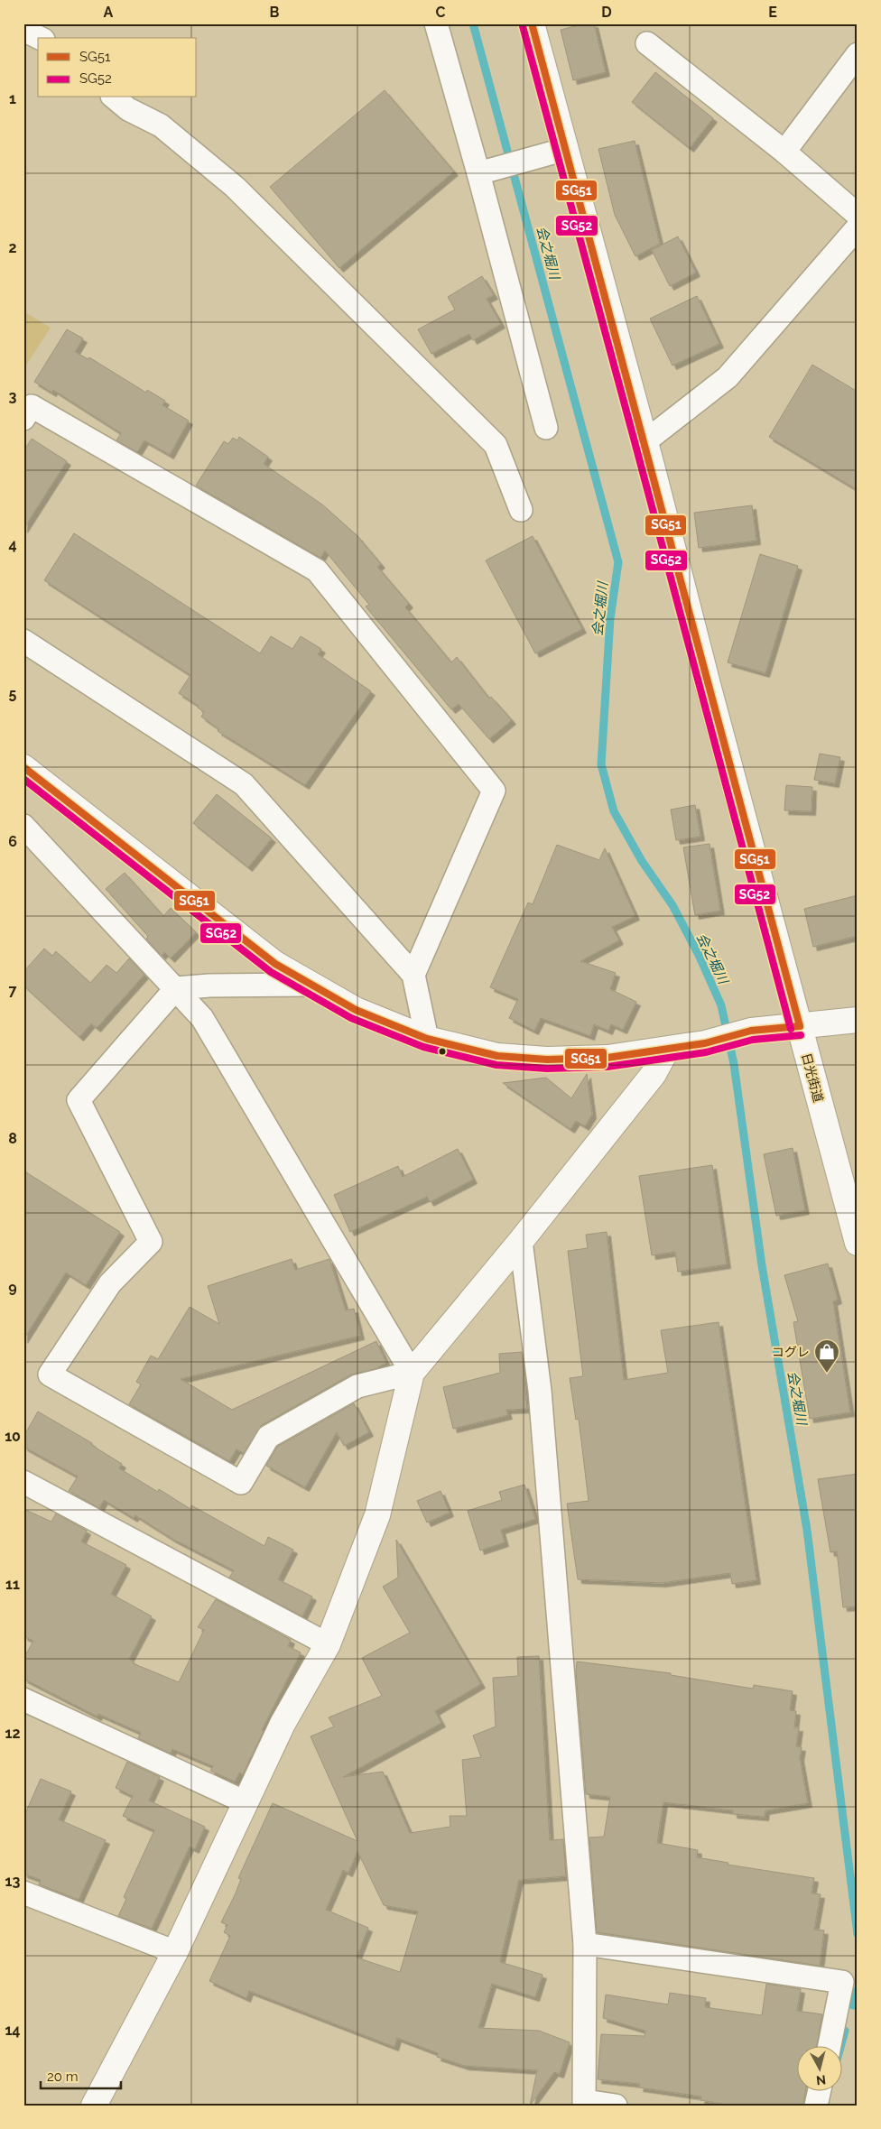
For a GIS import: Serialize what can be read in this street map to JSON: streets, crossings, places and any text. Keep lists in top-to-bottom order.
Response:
{
  "streets": {
    "main road": ["日光街道"]
  },
  "water": ["会之堀川"],
  "places": {
    "shop": ["コグレ"]
  },
  "lines": ["transit line SG51", "transit line SG52"],
  "legend": ["SG51", "SG52"],
  "scale_bar": "20 m",
  "north": "bottom",
  "grid": {
    "columns": [
      "A",
      "B",
      "C",
      "D",
      "E"
    ],
    "rows": [
      "1",
      "2",
      "3",
      "4",
      "5",
      "6",
      "7",
      "8",
      "9",
      "10",
      "11",
      "12",
      "13",
      "14"
    ]
  }
}
